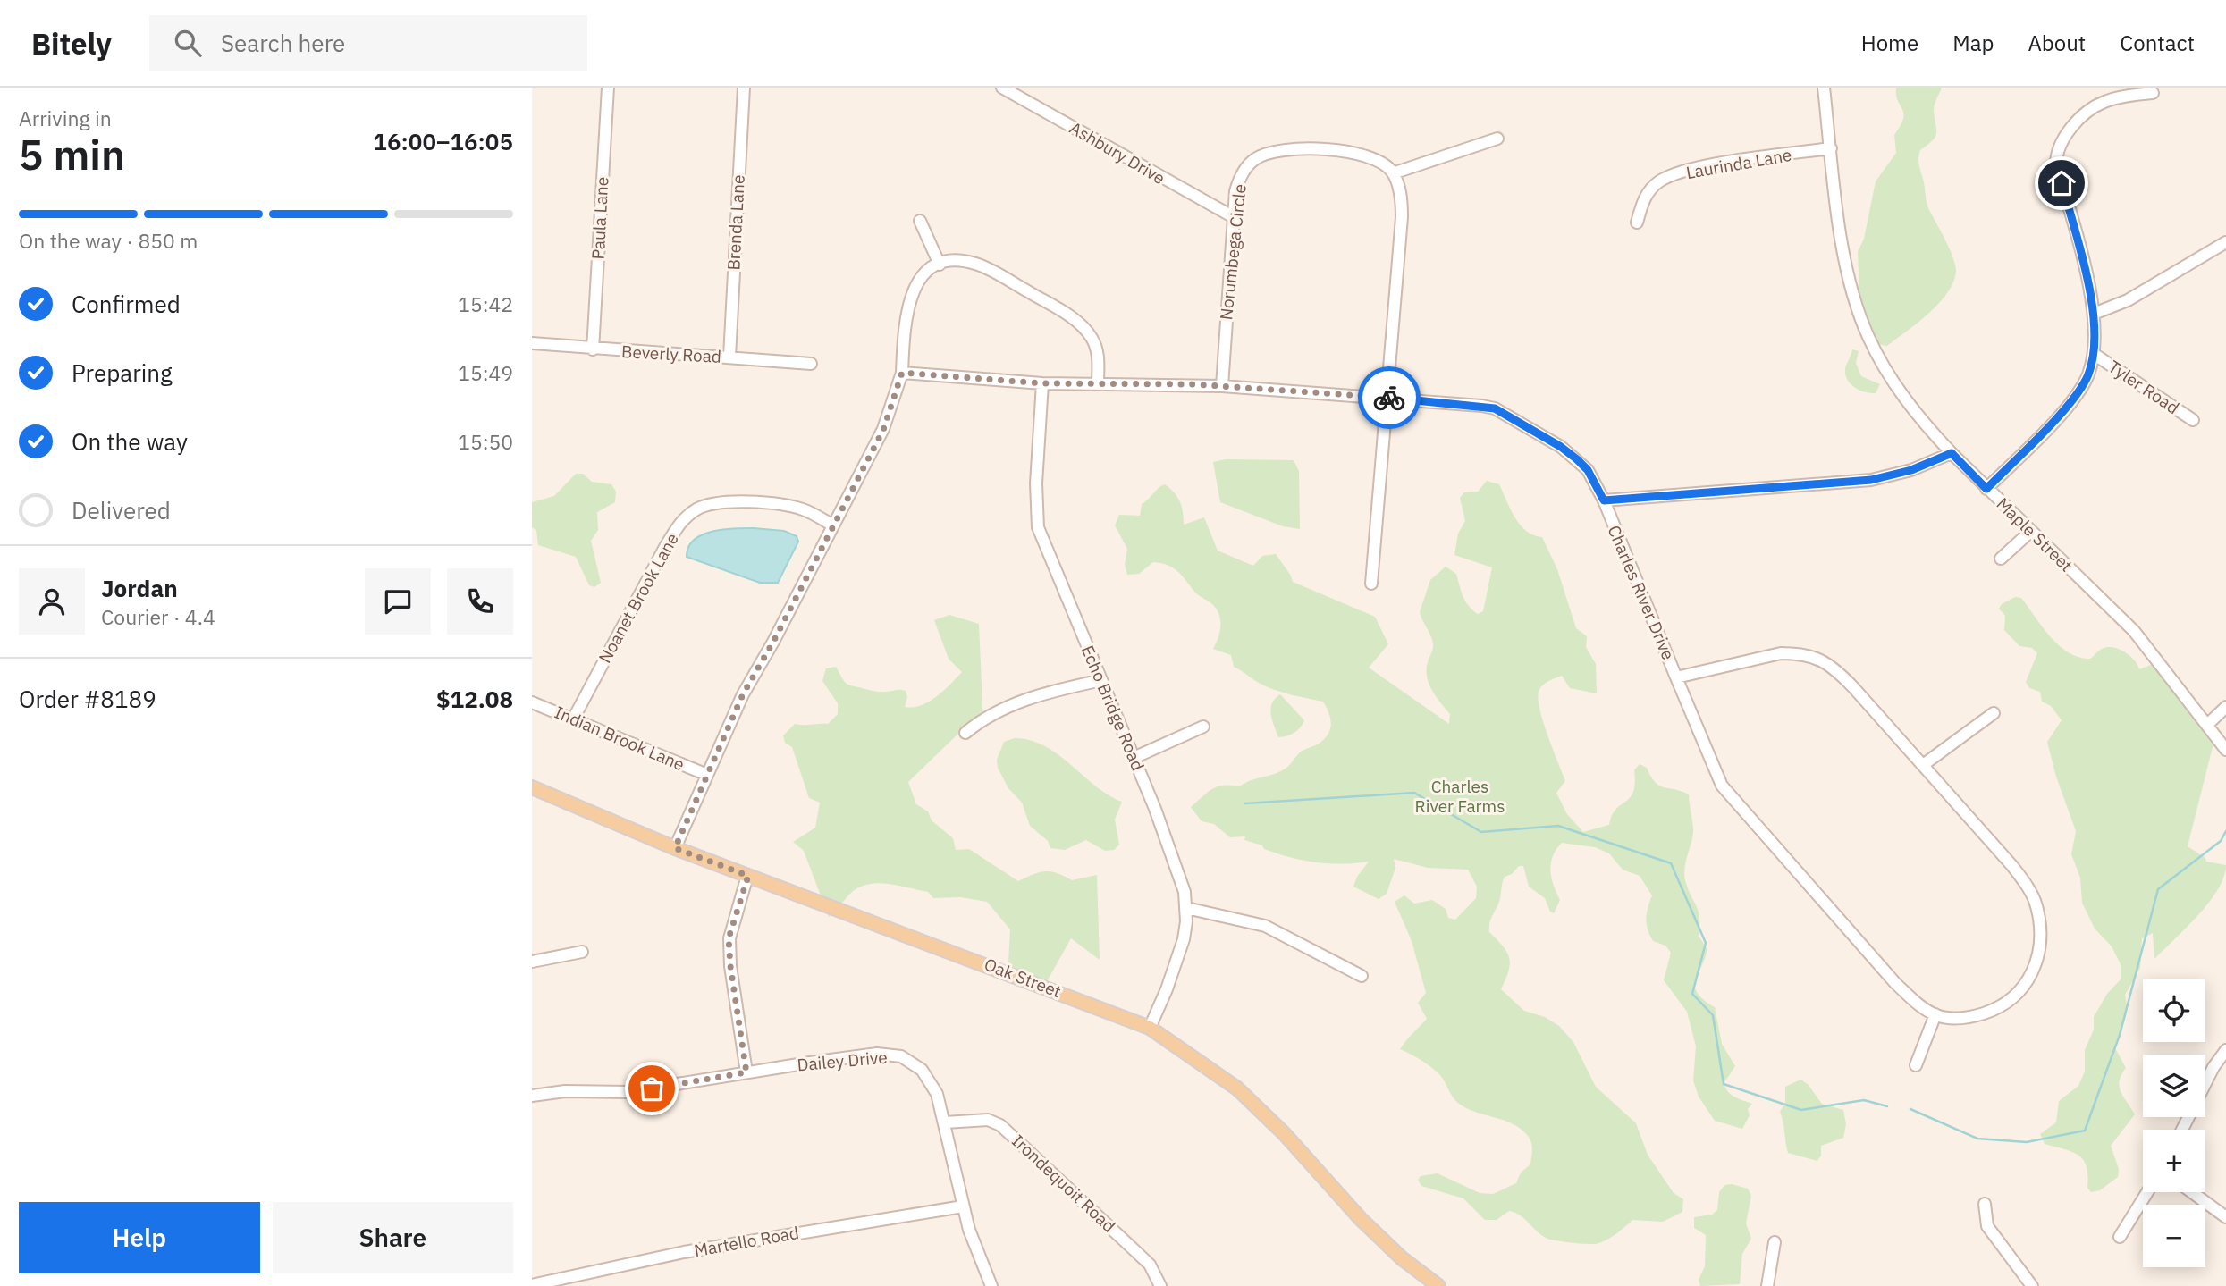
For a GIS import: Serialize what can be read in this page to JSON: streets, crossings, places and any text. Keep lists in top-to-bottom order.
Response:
{
  "streets": {
    "main road": ["Oak Street"],
    "street": [
      "Ashbury Drive",
      "Laurinda Lane",
      "Paula Lane",
      "Brenda Lane",
      "Norumbega Circle",
      "Beverly Road",
      "Tyler Road",
      "Maple Street",
      "Charles River Drive",
      "Noanet Brook Lane",
      "Echo Bridge Road",
      "Indian Brook Lane",
      "Dailey Drive",
      "Irondequoit Road",
      "Martello Road"
    ]
  },
  "crossings": [
    ["Ashbury Drive", "Norumbega Circle"],
    ["Laurinda Lane", "Maple Street"],
    ["Paula Lane", "Beverly Road"],
    ["Brenda Lane", "Beverly Road"],
    ["Norumbega Circle", "Charles River Drive"],
    ["Charles River Drive", "Echo Bridge Road"],
    ["Noanet Brook Lane", "Indian Brook Lane"],
    ["Echo Bridge Road", "Oak Street"],
    ["Dailey Drive", "Irondequoit Road"],
    ["Dailey Drive", "Martello Road"]
  ],
  "parks": ["Charles River Farms"],
  "page": {
    "header": "Bitely",
    "search": "Search here",
    "nav": [
      "Home",
      "Map",
      "About",
      "Contact"
    ],
    "heading": ["5 min", "Arriving in", "16:00–16:05"],
    "panel": [
      "Jordan",
      "Courier · 4.4",
      "Order #8189",
      "$12.08"
    ],
    "bar": "On the way · 850 m",
    "list": [
      ["Confirmed", "15:42"],
      ["Preparing", "15:49"],
      ["On the way", "15:50"],
      "Delivered"
    ],
    "map_buttons": ["+", "−"],
    "buttons": ["Help", "Share"]
  }
}
